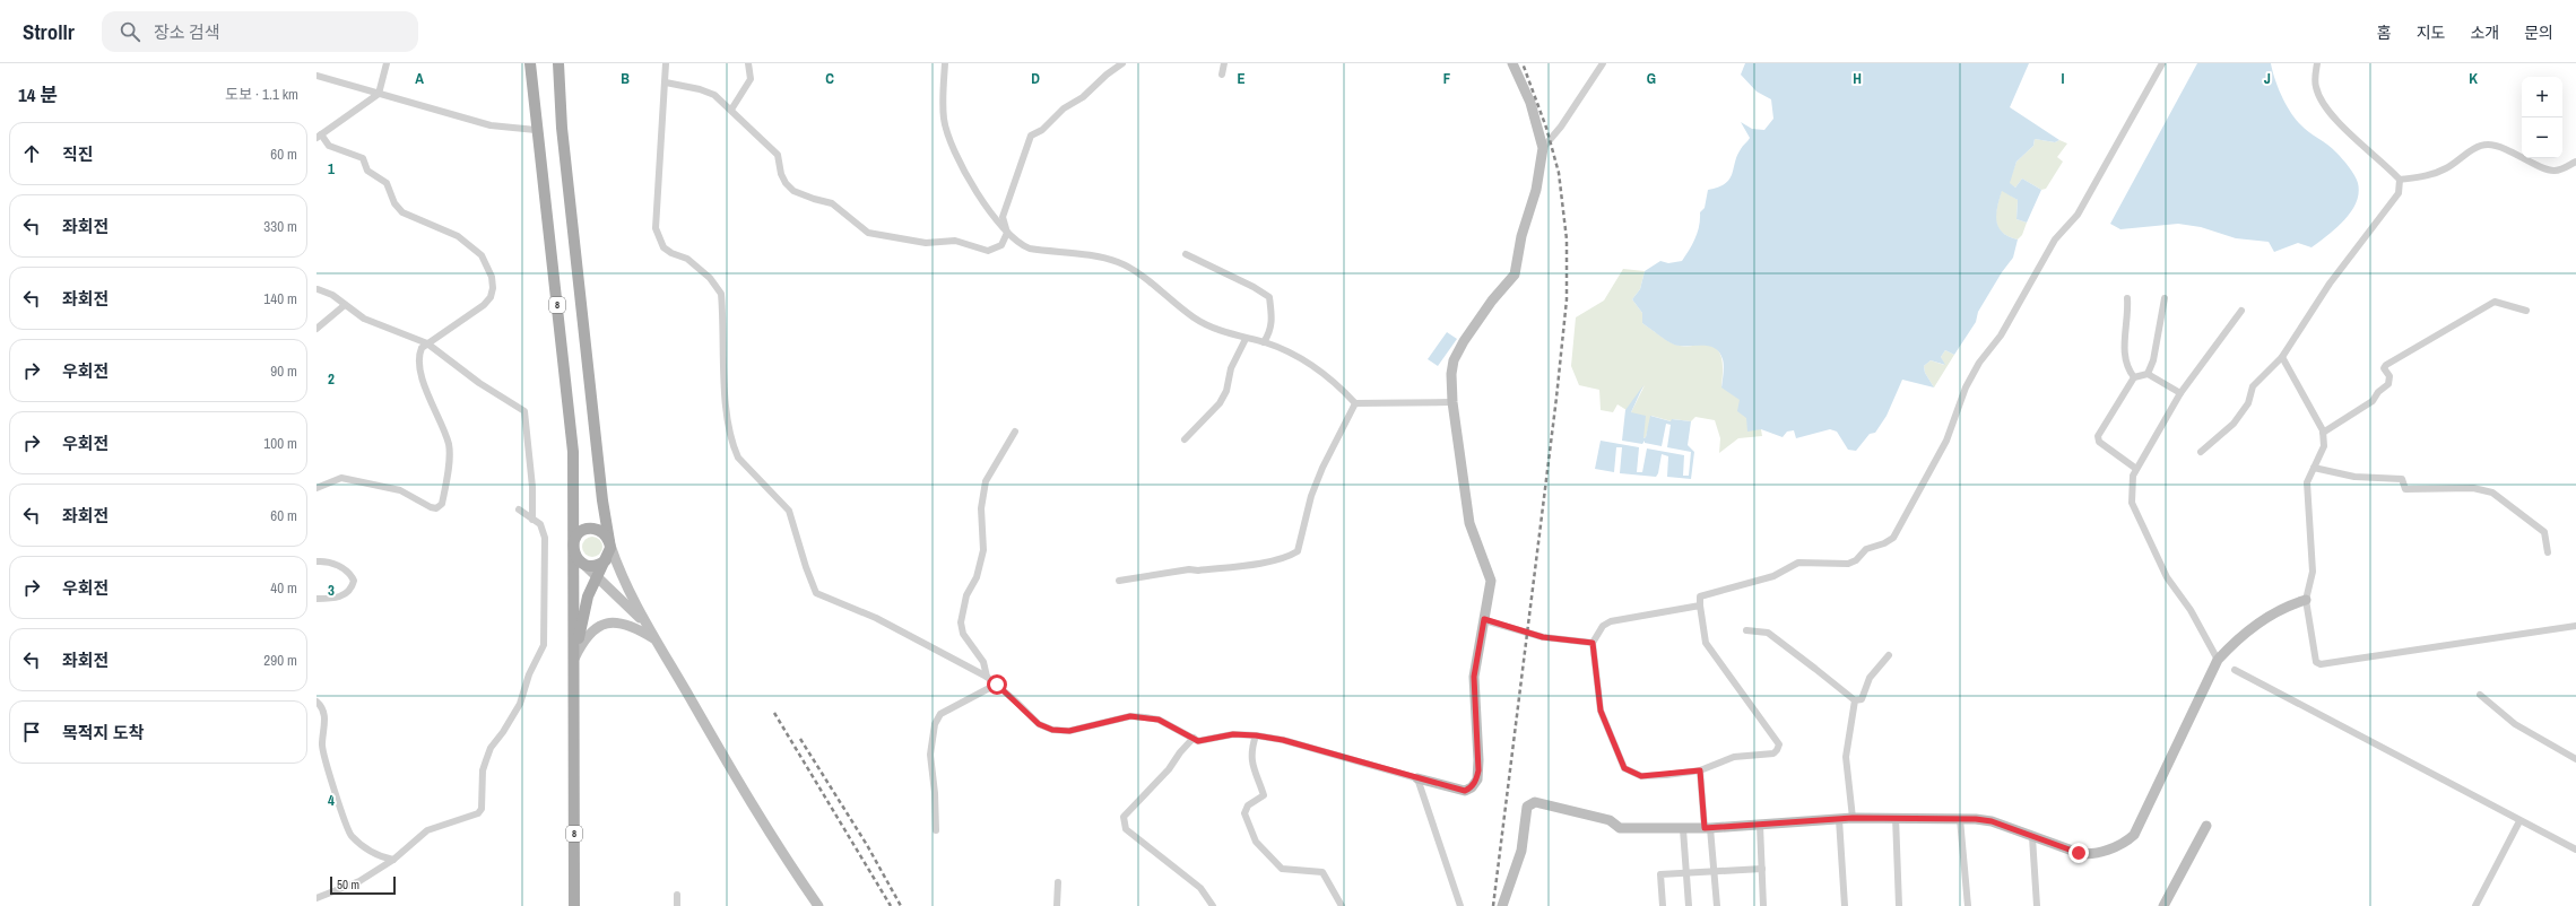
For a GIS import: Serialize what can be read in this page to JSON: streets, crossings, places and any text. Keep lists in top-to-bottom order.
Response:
{
  "streets": {
    "main road": ["8"]
  },
  "scale_bar": "50 m",
  "page": {
    "header": "Strollr",
    "search": "장소 검색",
    "nav": [
      "홈",
      "지도",
      "소개",
      "문의"
    ],
    "heading": ["14 분", "도보 · 1.1 km"],
    "map_buttons": ["+", "−"],
    "list": [
      ["직진", "60 m"],
      ["좌회전", "330 m"],
      ["좌회전", "140 m"],
      ["우회전", "90 m"],
      ["우회전", "100 m"],
      ["좌회전", "60 m"],
      ["우회전", "40 m"],
      ["좌회전", "290 m"],
      "목적지 도착"
    ],
    "scale": "50 m"
  },
  "grid": {
    "columns": [
      "A",
      "B",
      "C",
      "D",
      "E",
      "F",
      "G",
      "H",
      "I",
      "J",
      "K"
    ],
    "rows": [
      "1",
      "2",
      "3",
      "4"
    ]
  }
}
